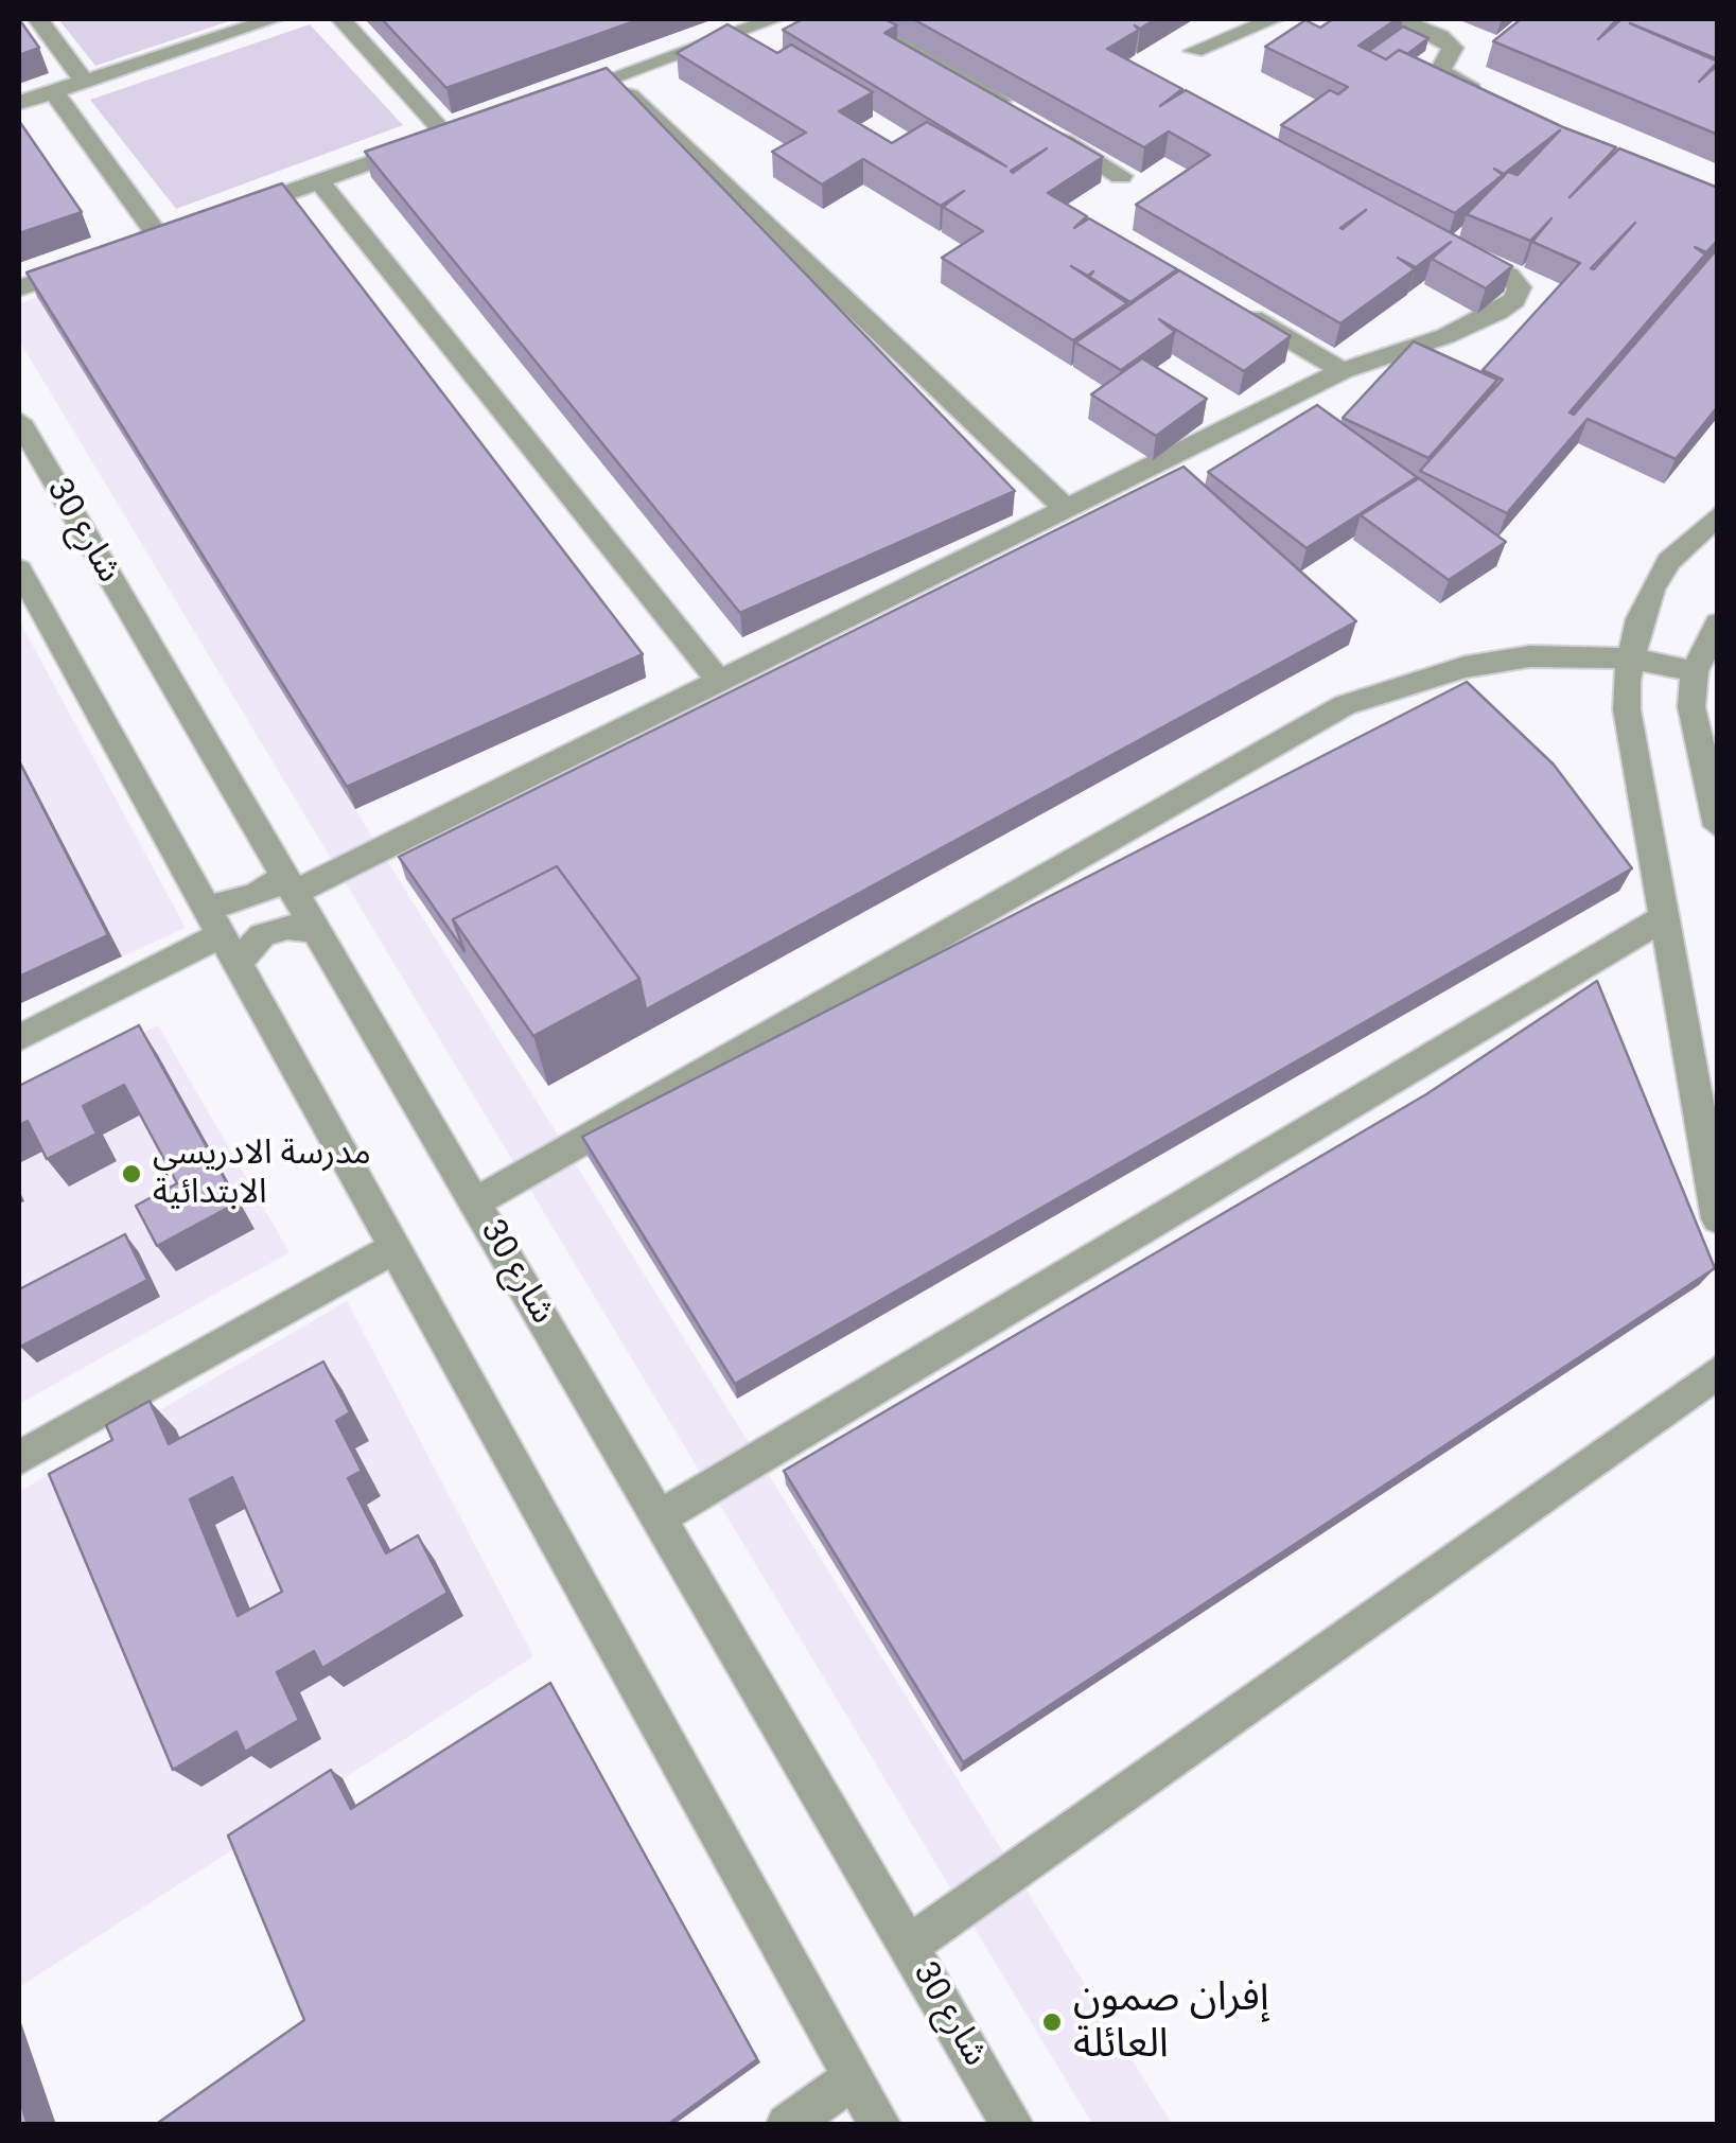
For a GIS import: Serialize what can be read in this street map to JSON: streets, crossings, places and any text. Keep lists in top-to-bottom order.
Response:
{
  "streets": {
    "street": ["شارع 30"]
  },
  "places": ["مدرسة الادريسي الابتدائية", "إفران صمون العائلة"]
}
